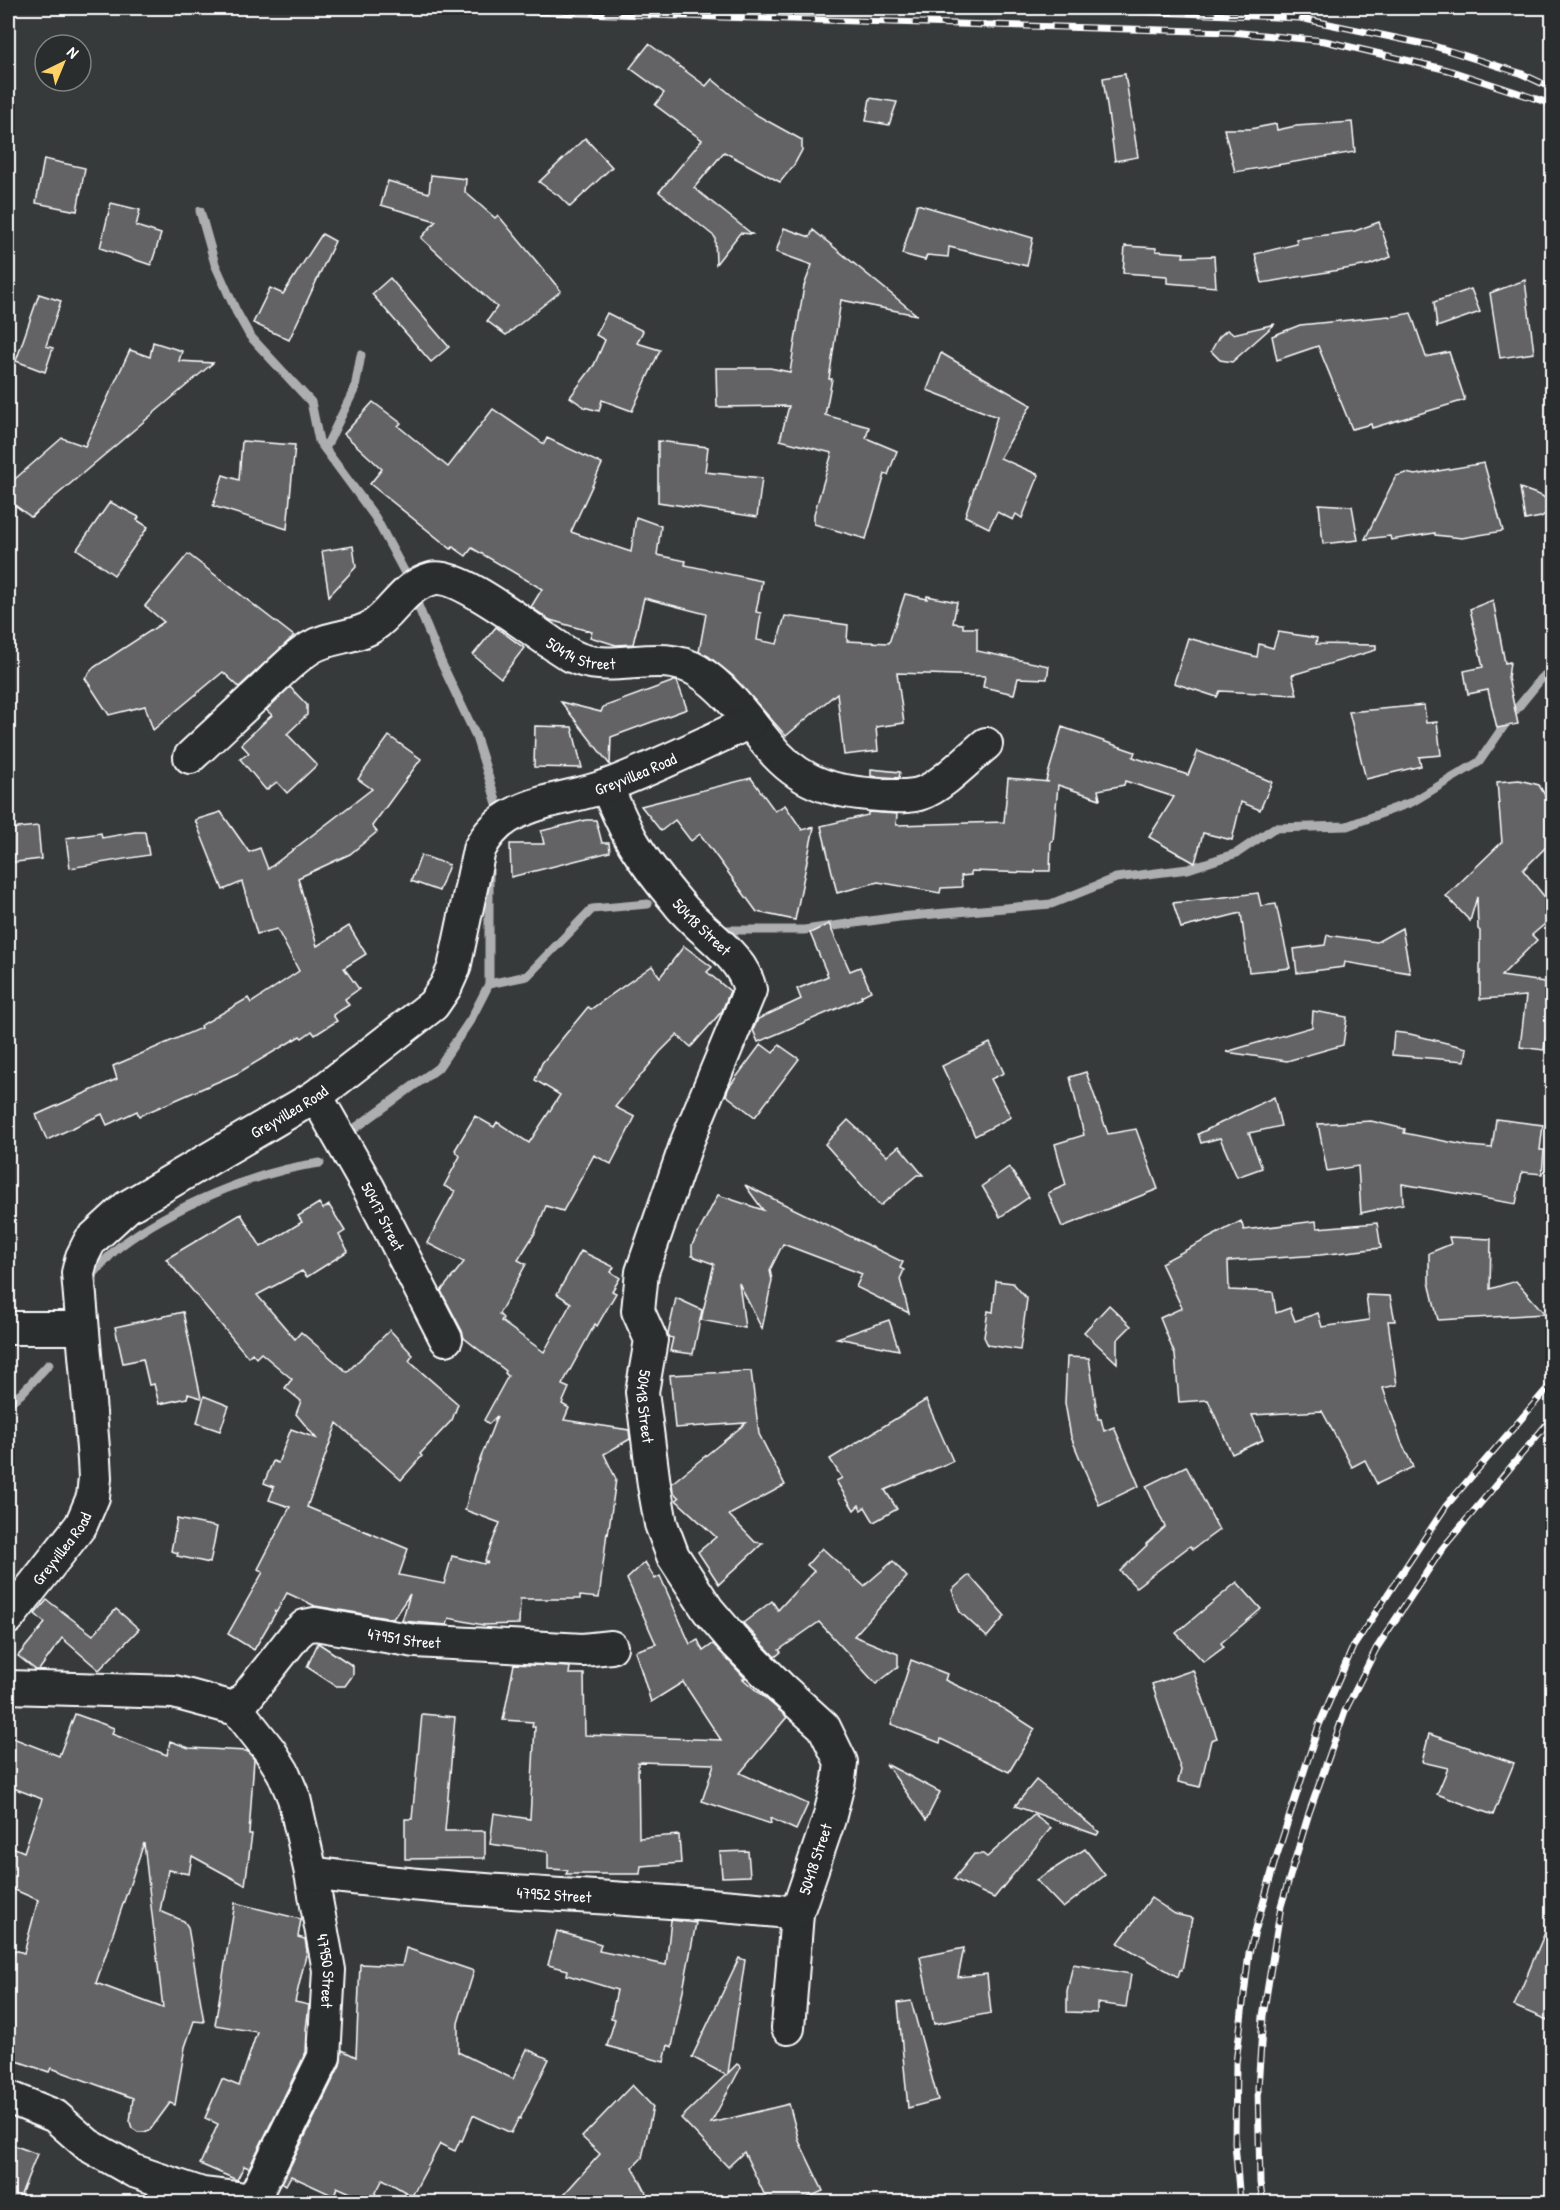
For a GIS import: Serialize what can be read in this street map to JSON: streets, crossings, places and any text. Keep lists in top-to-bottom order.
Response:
{
  "streets": {
    "street": [
      "50414 Street",
      "Greyvillea Road",
      "50418 Street",
      "50417 Street",
      "47951 Street",
      "47952 Street",
      "47950 Street"
    ]
  },
  "crossings": [
    ["50414 Street", "Greyvillea Road"],
    ["Greyvillea Road", "50418 Street"],
    ["Greyvillea Road", "50417 Street"],
    ["50418 Street", "47952 Street"],
    ["47951 Street", "47950 Street"],
    ["47952 Street", "47950 Street"]
  ],
  "north": "top right"
}
